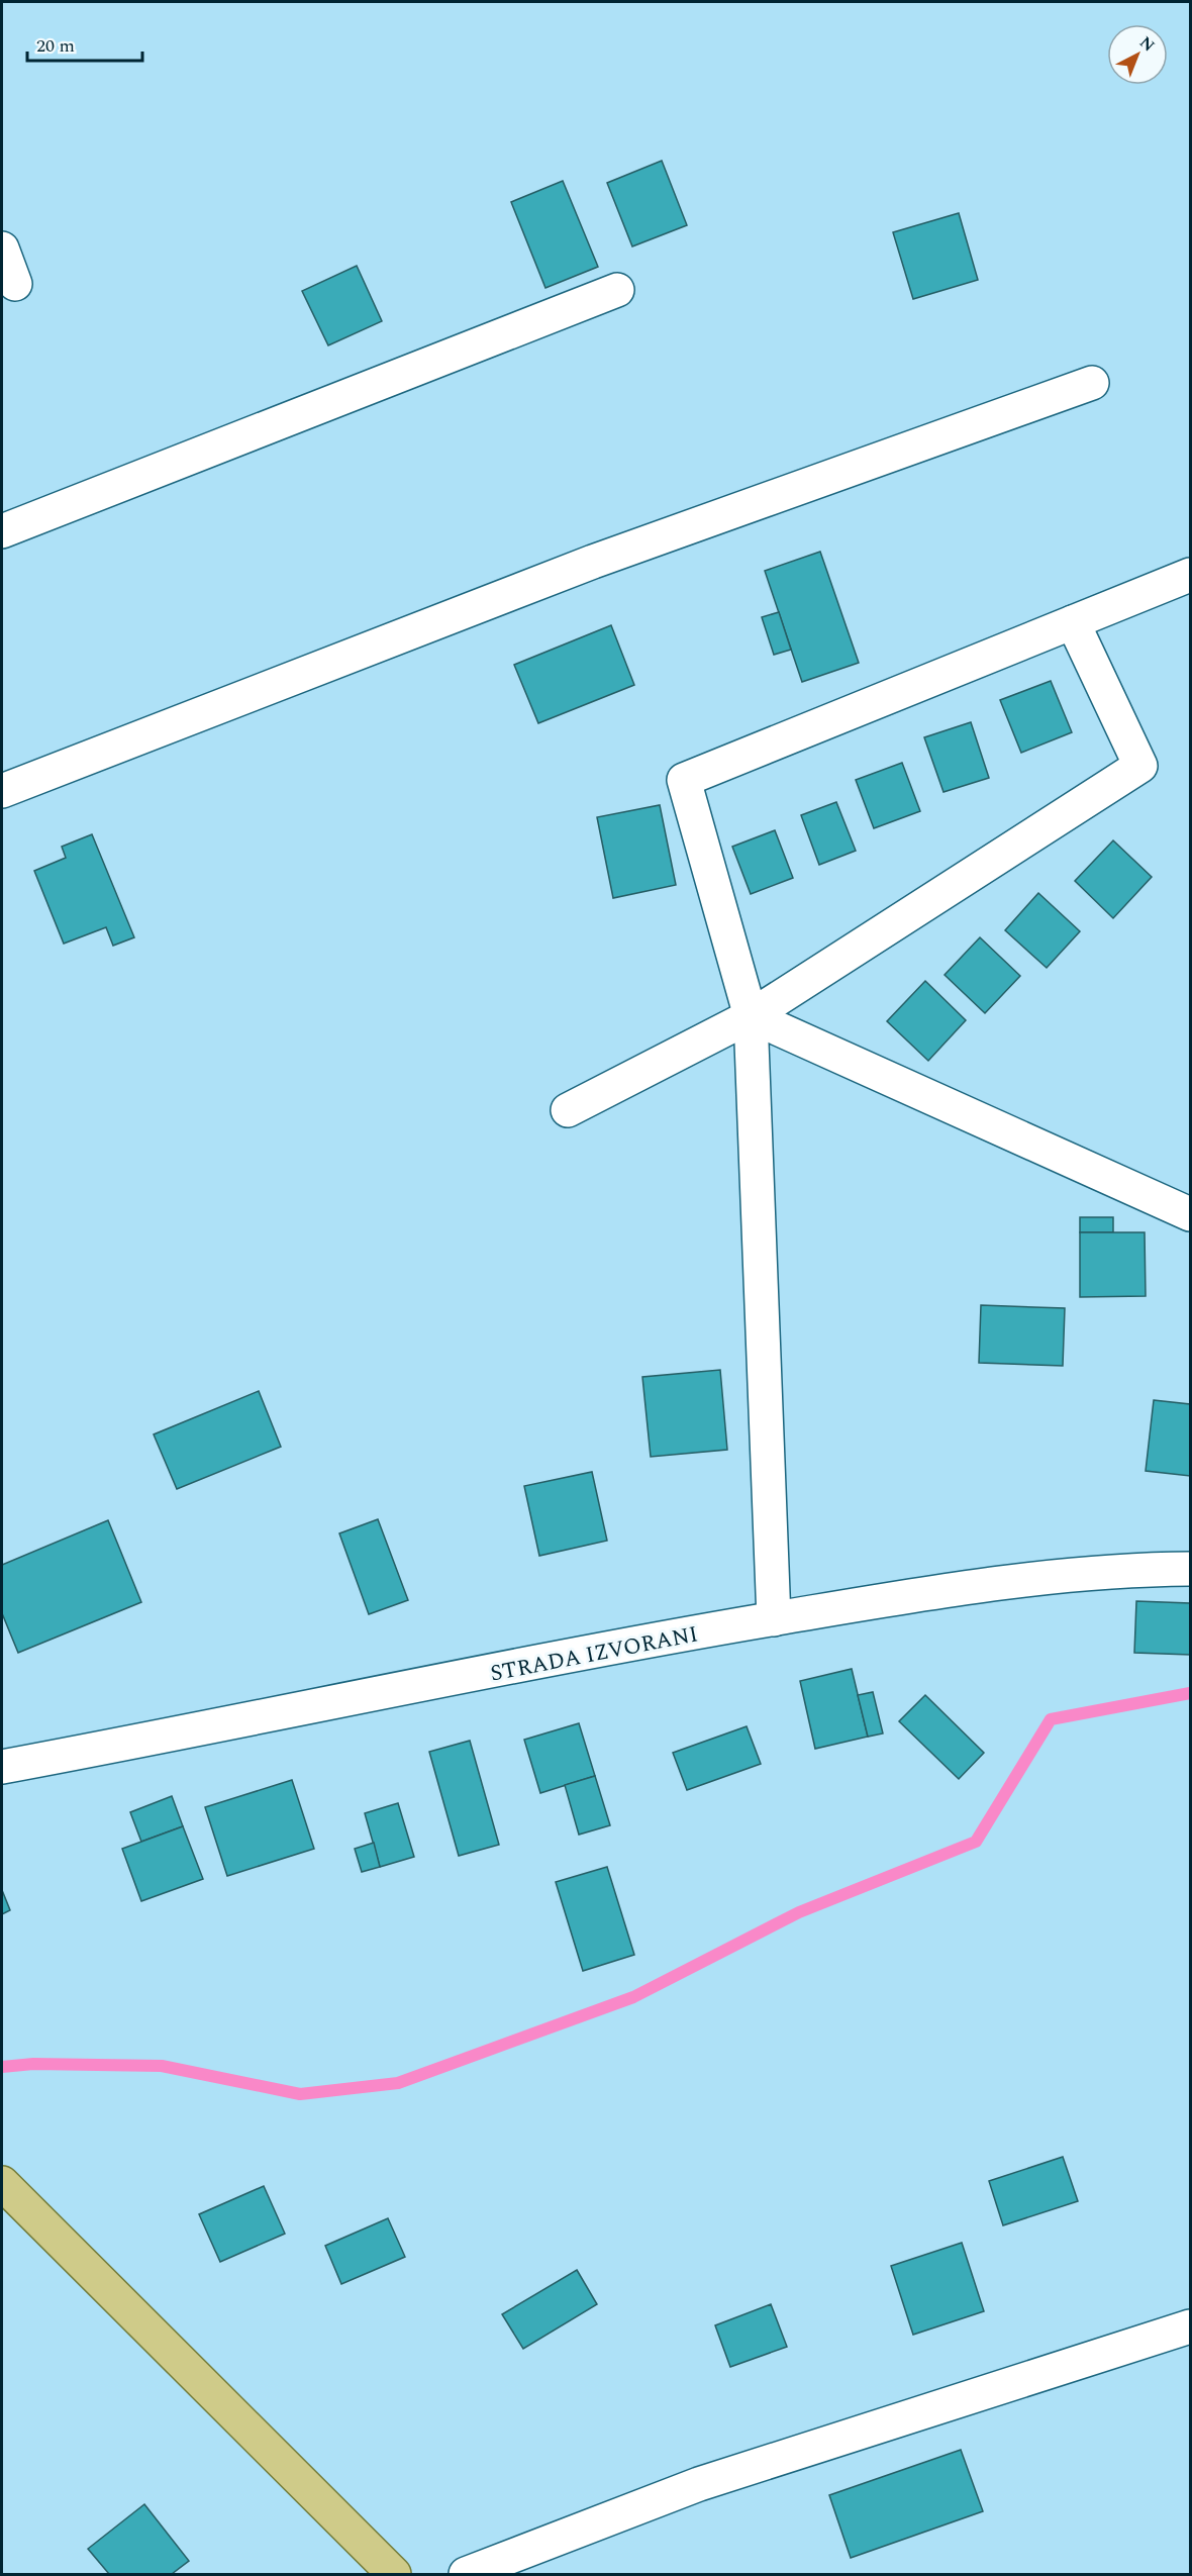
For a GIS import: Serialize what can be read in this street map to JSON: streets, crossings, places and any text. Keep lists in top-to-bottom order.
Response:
{
  "streets": {
    "street": ["STRADA IZVORANI"]
  },
  "scale_bar": "20 m",
  "north": "top right"
}
